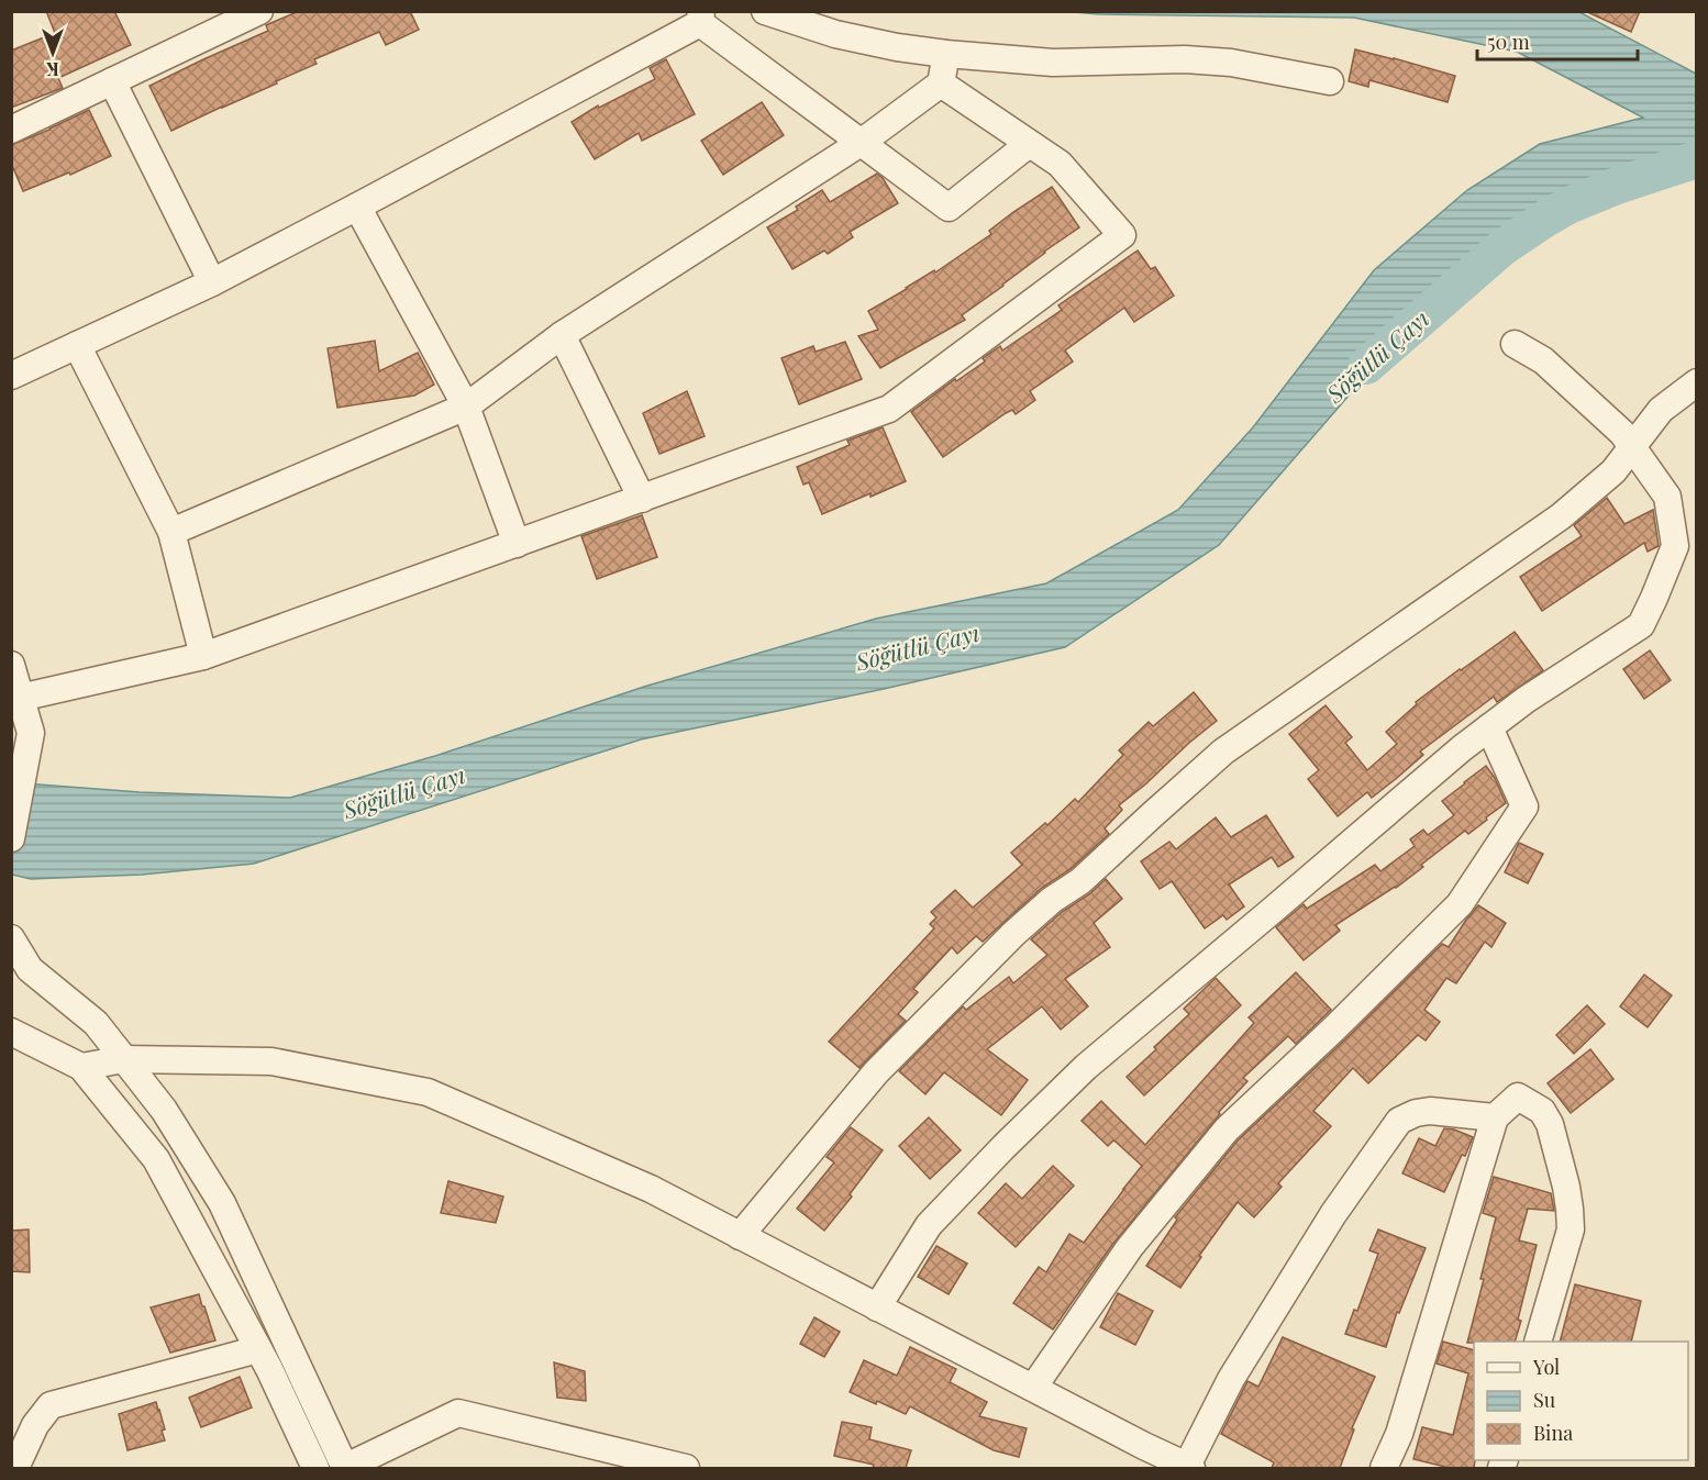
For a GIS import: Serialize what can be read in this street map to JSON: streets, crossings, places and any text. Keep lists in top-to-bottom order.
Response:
{
  "water": ["Söğütlü Çayı"],
  "legend": ["Yol", "Su", "Bina"],
  "scale_bar": "50 m",
  "north": "bottom"
}
